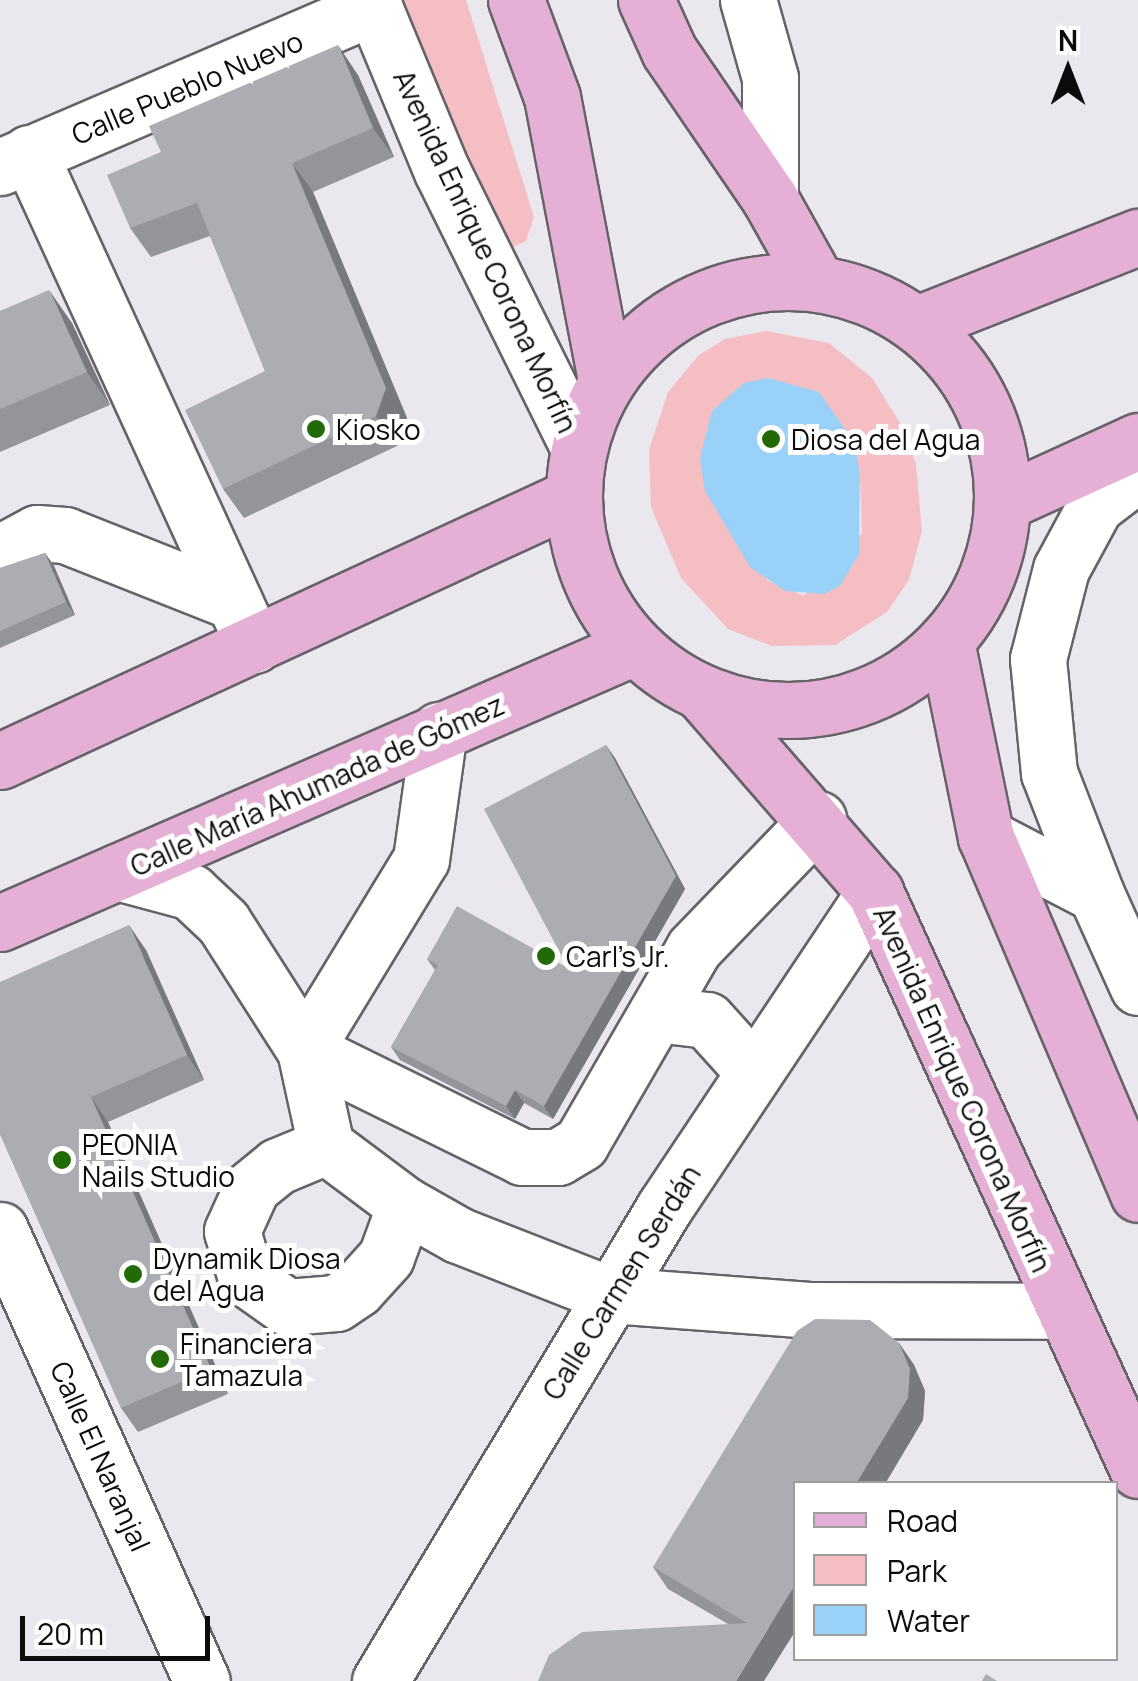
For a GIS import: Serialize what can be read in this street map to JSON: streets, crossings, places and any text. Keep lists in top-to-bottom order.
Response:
{
  "streets": {
    "main road": ["Avenida Enrique Corona Morfín", "Calle María Ahumada de Gómez"],
    "street": ["Calle Pueblo Nuevo", "Calle Carmen Serdán", "Calle El Naranjal"]
  },
  "crossings": [
    ["Calle Pueblo Nuevo", "Avenida Enrique Corona Morfín"],
    ["Avenida Enrique Corona Morfín", "Calle María Ahumada de Gómez"],
    ["Avenida Enrique Corona Morfín", "Calle Carmen Serdán"]
  ],
  "places": [
    "Kiosko",
    "Diosa del Agua",
    "Carl's Jr.",
    "PEONIA Nails Studio",
    "Dynamik Diosa del Agua",
    "Financiera Tamazula"
  ],
  "legend": ["Road", "Park", "Water"],
  "scale_bar": "20 m",
  "north": "top"
}
